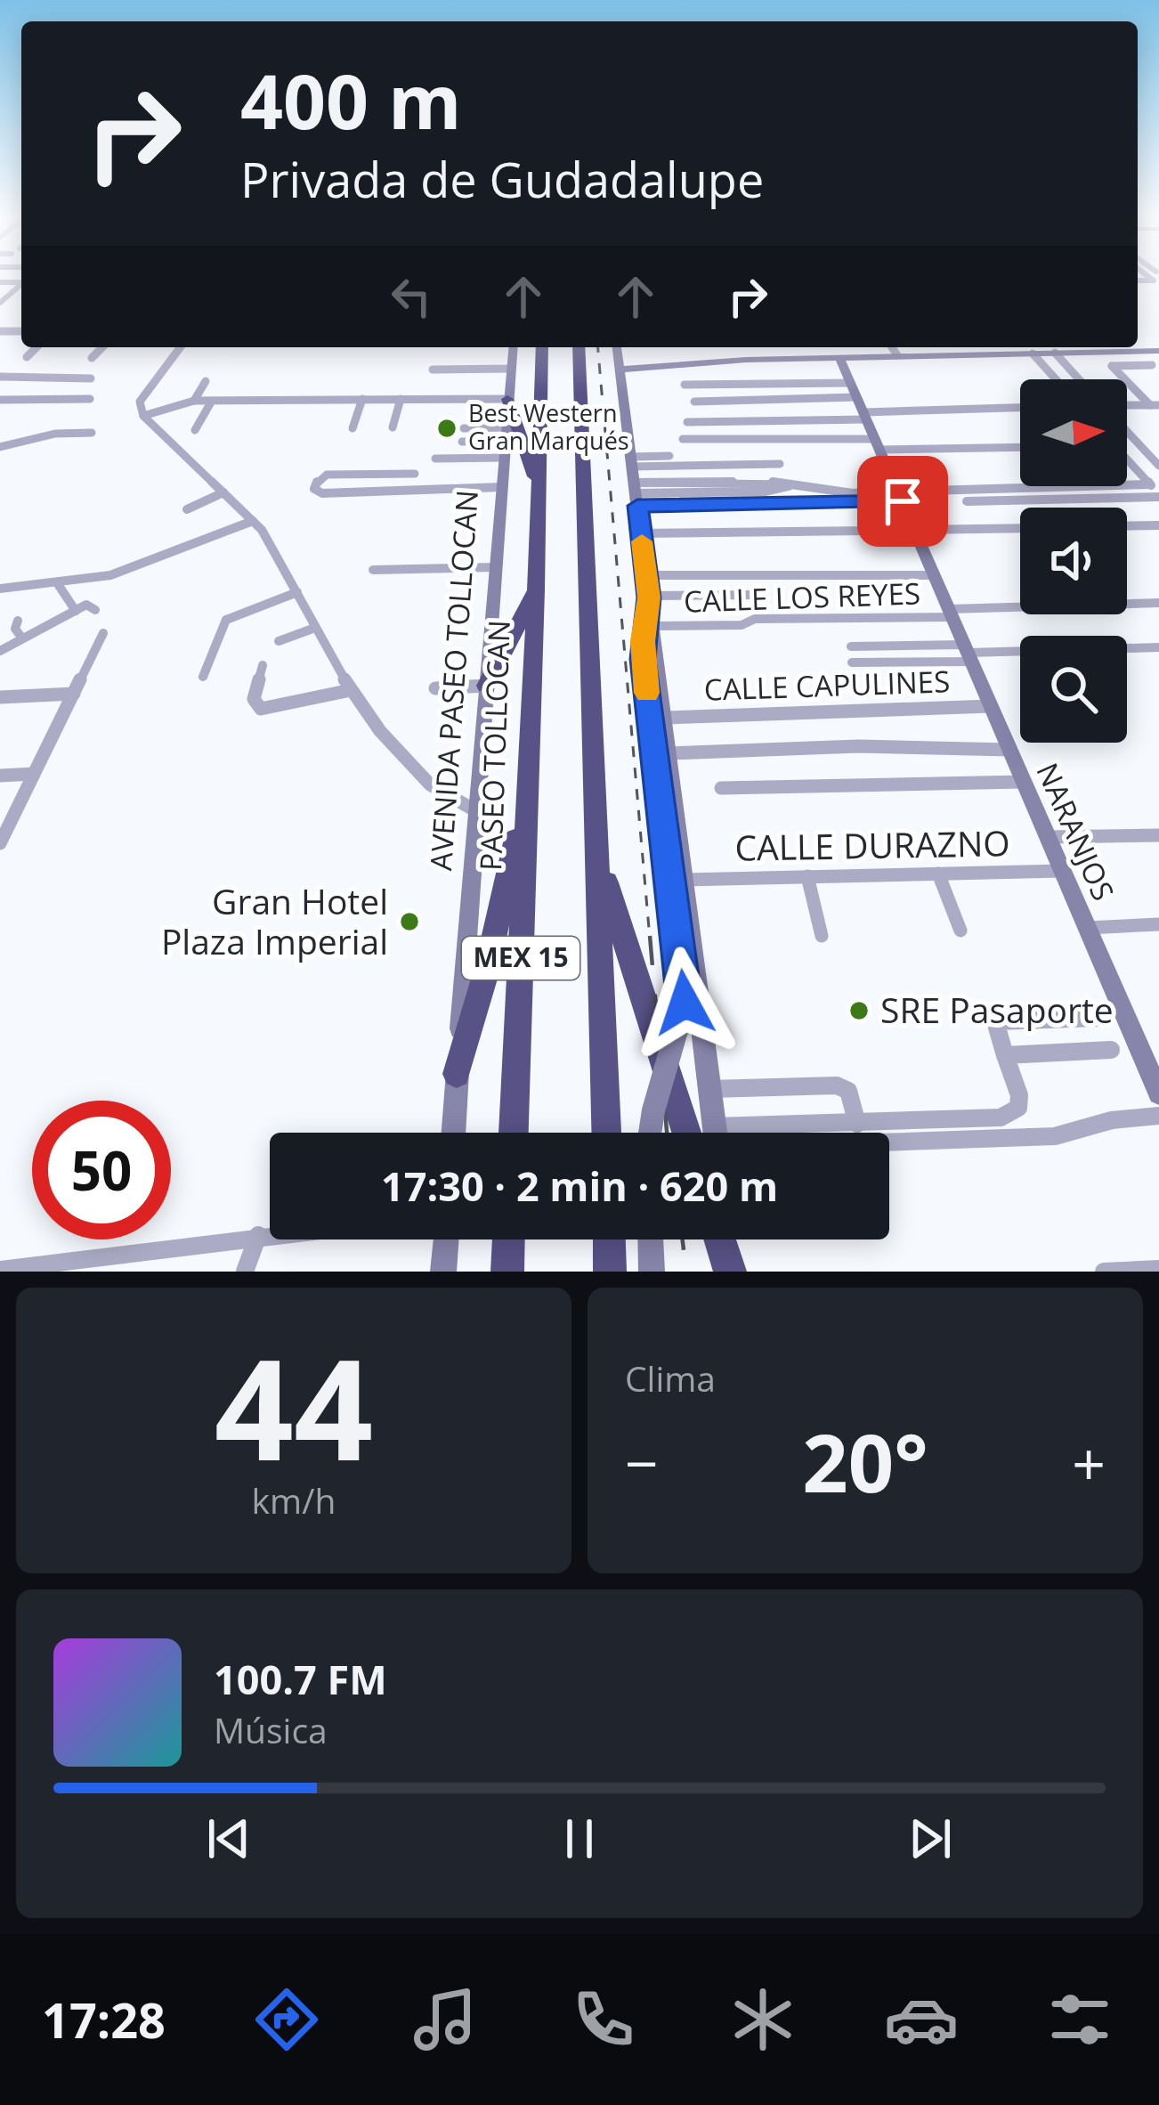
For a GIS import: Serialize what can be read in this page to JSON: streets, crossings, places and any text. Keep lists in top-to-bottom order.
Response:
{
  "streets": {
    "highway": ["PASEO TOLLOCAN", "MEX 15"],
    "main road": ["AVENIDA PASEO TOLLOCAN", "NARANJOS"],
    "street": ["CALLE LOS REYES", "CALLE CAPULINES", "CALLE DURAZNO"]
  },
  "crossings": [
    ["CALLE LOS REYES", "NARANJOS"],
    ["CALLE CAPULINES", "NARANJOS"],
    ["NARANJOS", "CALLE DURAZNO"]
  ],
  "places": ["Best Western Gran Marqués", "Gran Hotel Plaza Imperial", "SRE Pasaporte"],
  "north": "right",
  "page": {
    "turn": ["400 m", "Privada de Gudadalupe"],
    "limit": "50",
    "trip": "17:30 · 2 min · 620 m",
    "tile": [
      ["44", "km/h"],
      "Clima"
    ],
    "heat": ["−", "20°", "+"],
    "song": ["100.7 FM", "Música"],
    "tabs": "17:28"
  }
}
